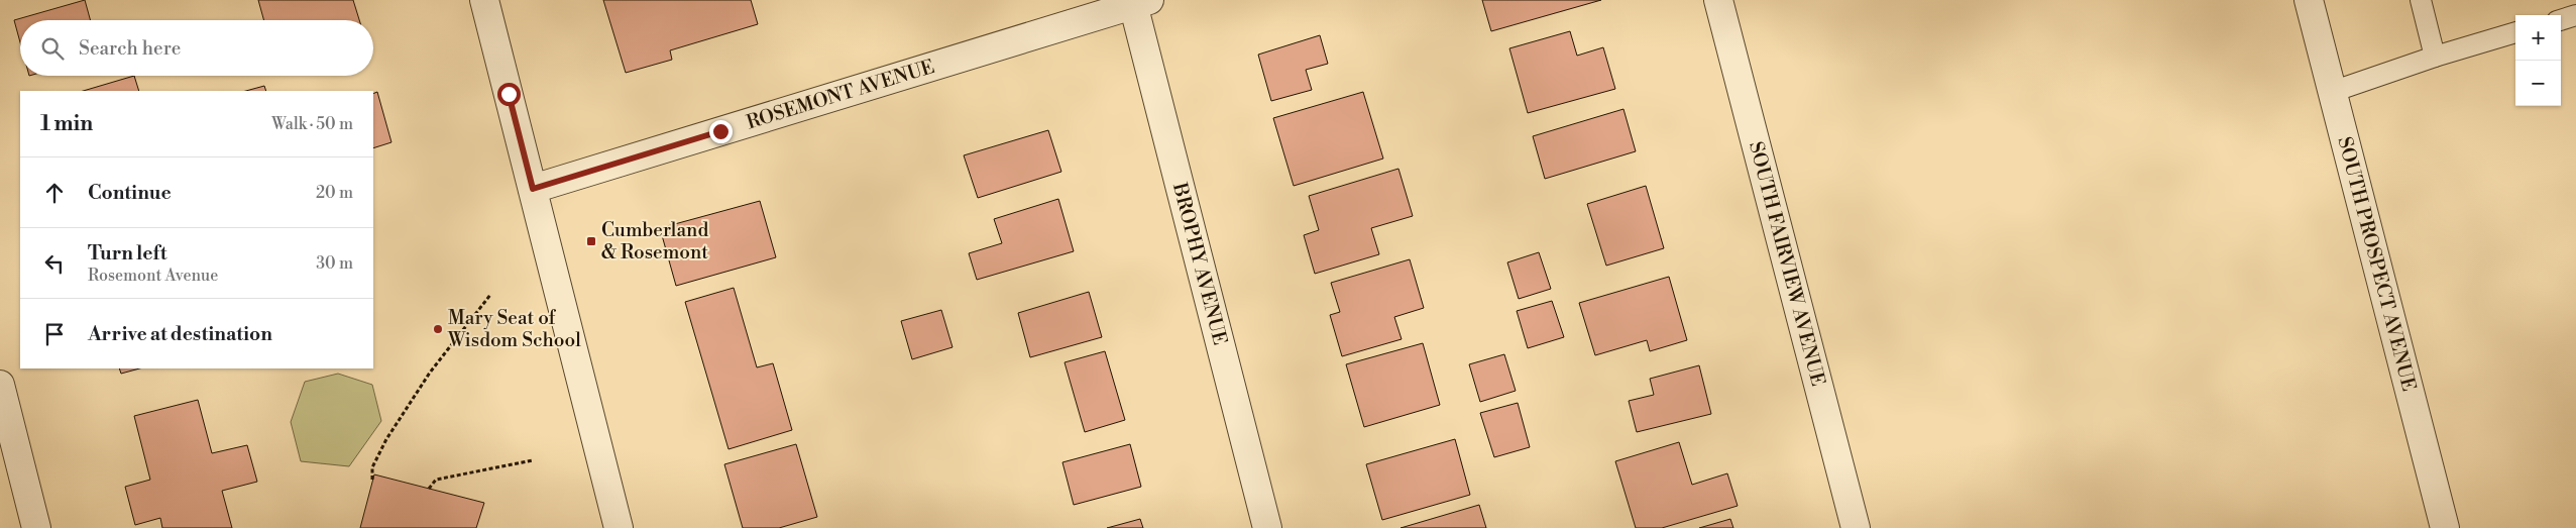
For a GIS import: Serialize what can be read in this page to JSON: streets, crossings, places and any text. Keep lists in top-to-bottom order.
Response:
{
  "streets": {
    "street": [
      "ROSEMONT AVENUE",
      "BROPHY AVENUE",
      "SOUTH FAIRVIEW AVENUE",
      "SOUTH PROSPECT AVENUE"
    ]
  },
  "crossings": [
    ["ROSEMONT AVENUE", "BROPHY AVENUE"]
  ],
  "places": {
    "transit": ["Cumberland & Rosemont"],
    "other": ["Mary Seat of Wisdom School"]
  },
  "page": {
    "map_buttons": ["+", "−"],
    "search": "Search here",
    "heading": ["1 min", "Walk · 50 m"],
    "list": [
      ["Continue", "20 m"],
      ["Turn left", "Rosemont Avenue", "30 m"],
      "Arrive at destination"
    ]
  }
}
